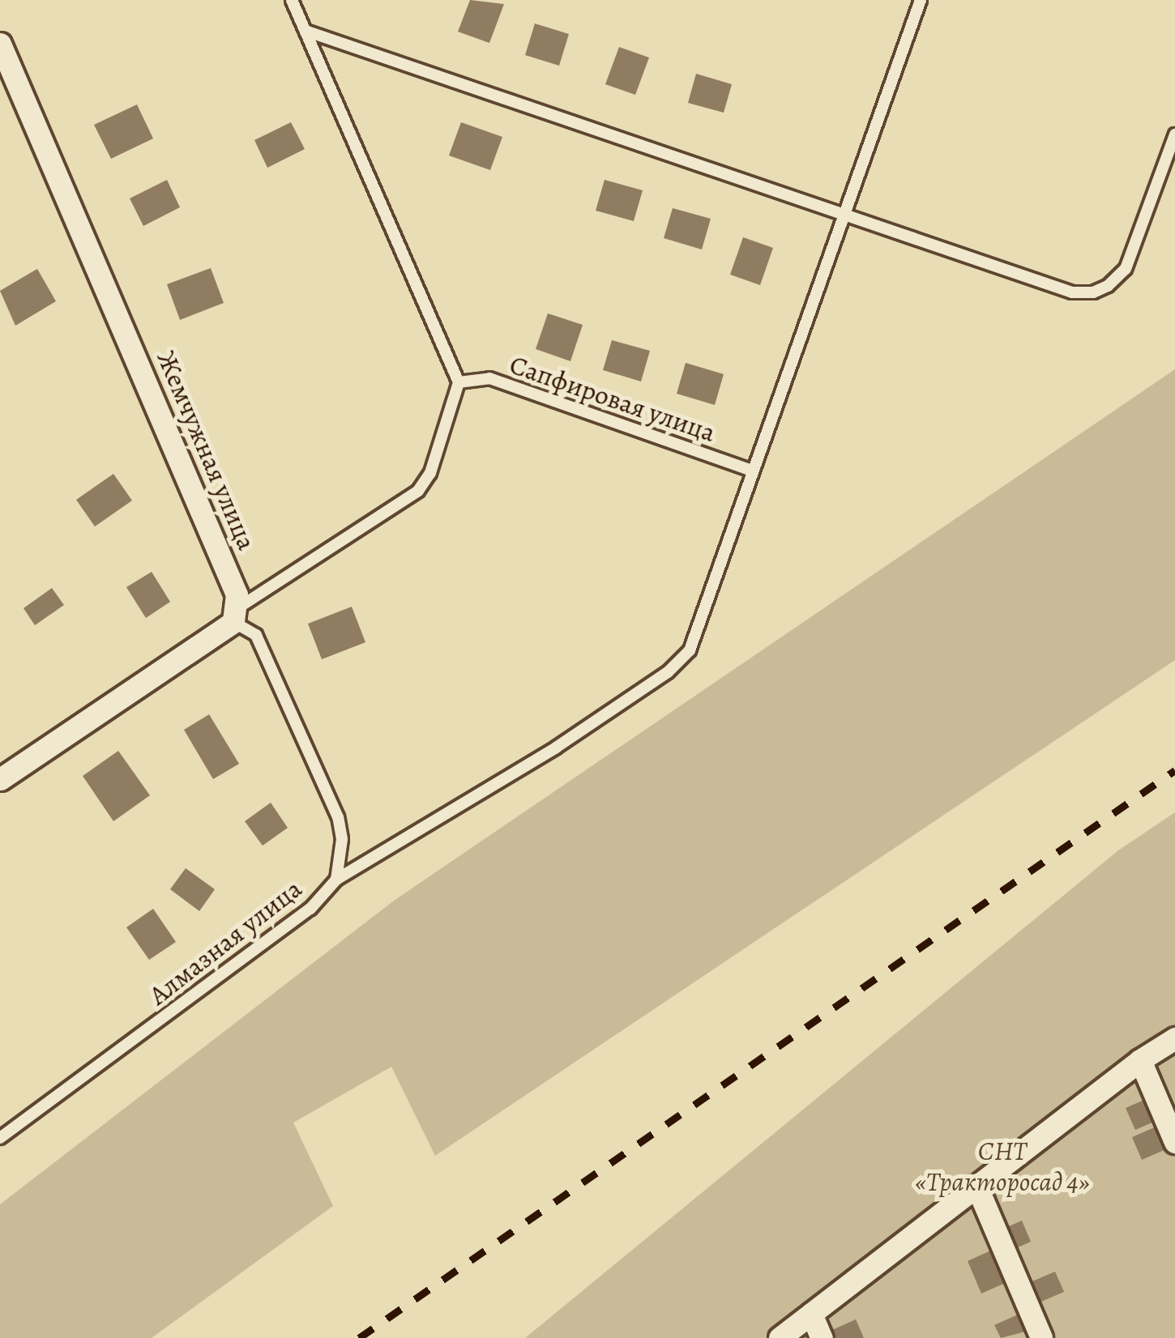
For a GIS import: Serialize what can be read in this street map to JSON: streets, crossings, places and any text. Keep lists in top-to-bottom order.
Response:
{
  "streets": {
    "street": ["Жемчужная улица"],
    "lane": ["Сапфировая улица", "Алмазная улица"]
  },
  "crossings": [
    ["Жемчужная улица", "Алмазная улица"]
  ],
  "parks": ["СНТ «Тракторосад 4»"]
}
